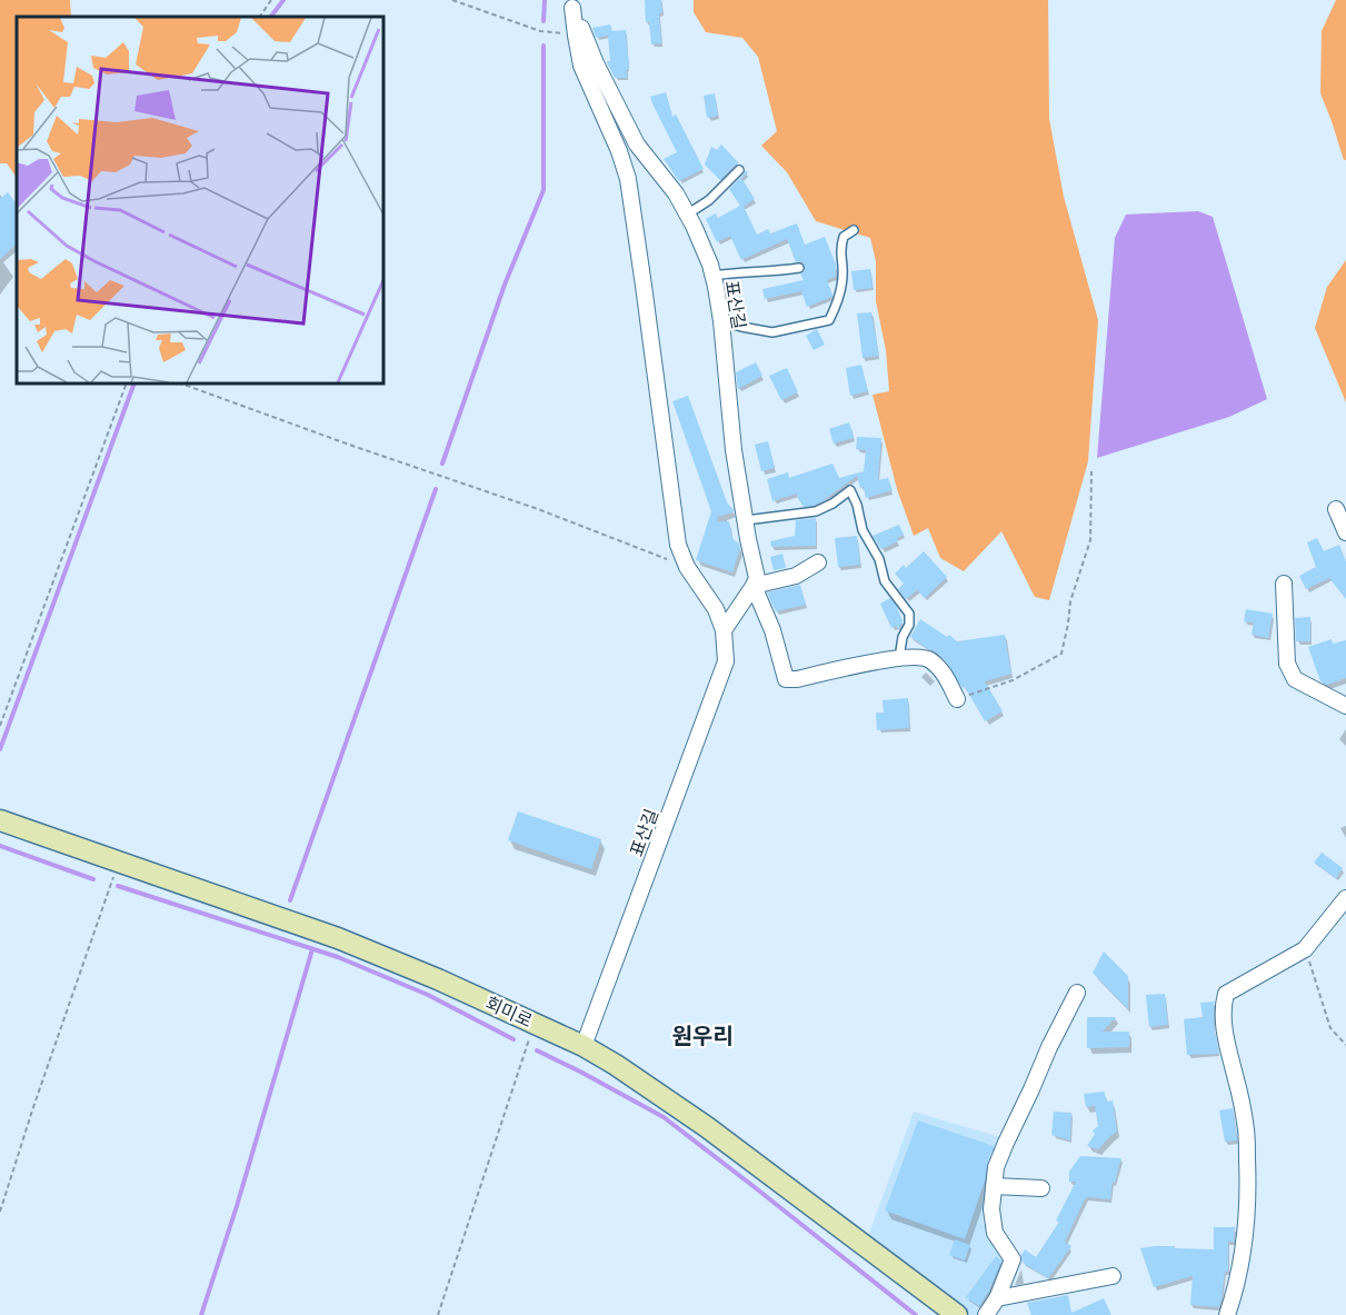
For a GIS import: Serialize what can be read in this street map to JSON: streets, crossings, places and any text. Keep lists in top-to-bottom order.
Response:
{
  "streets": {
    "street": ["표산길", "회미로"]
  },
  "crossings": [
    ["표산길", "회미로"]
  ],
  "districts": ["원우리"]
}
